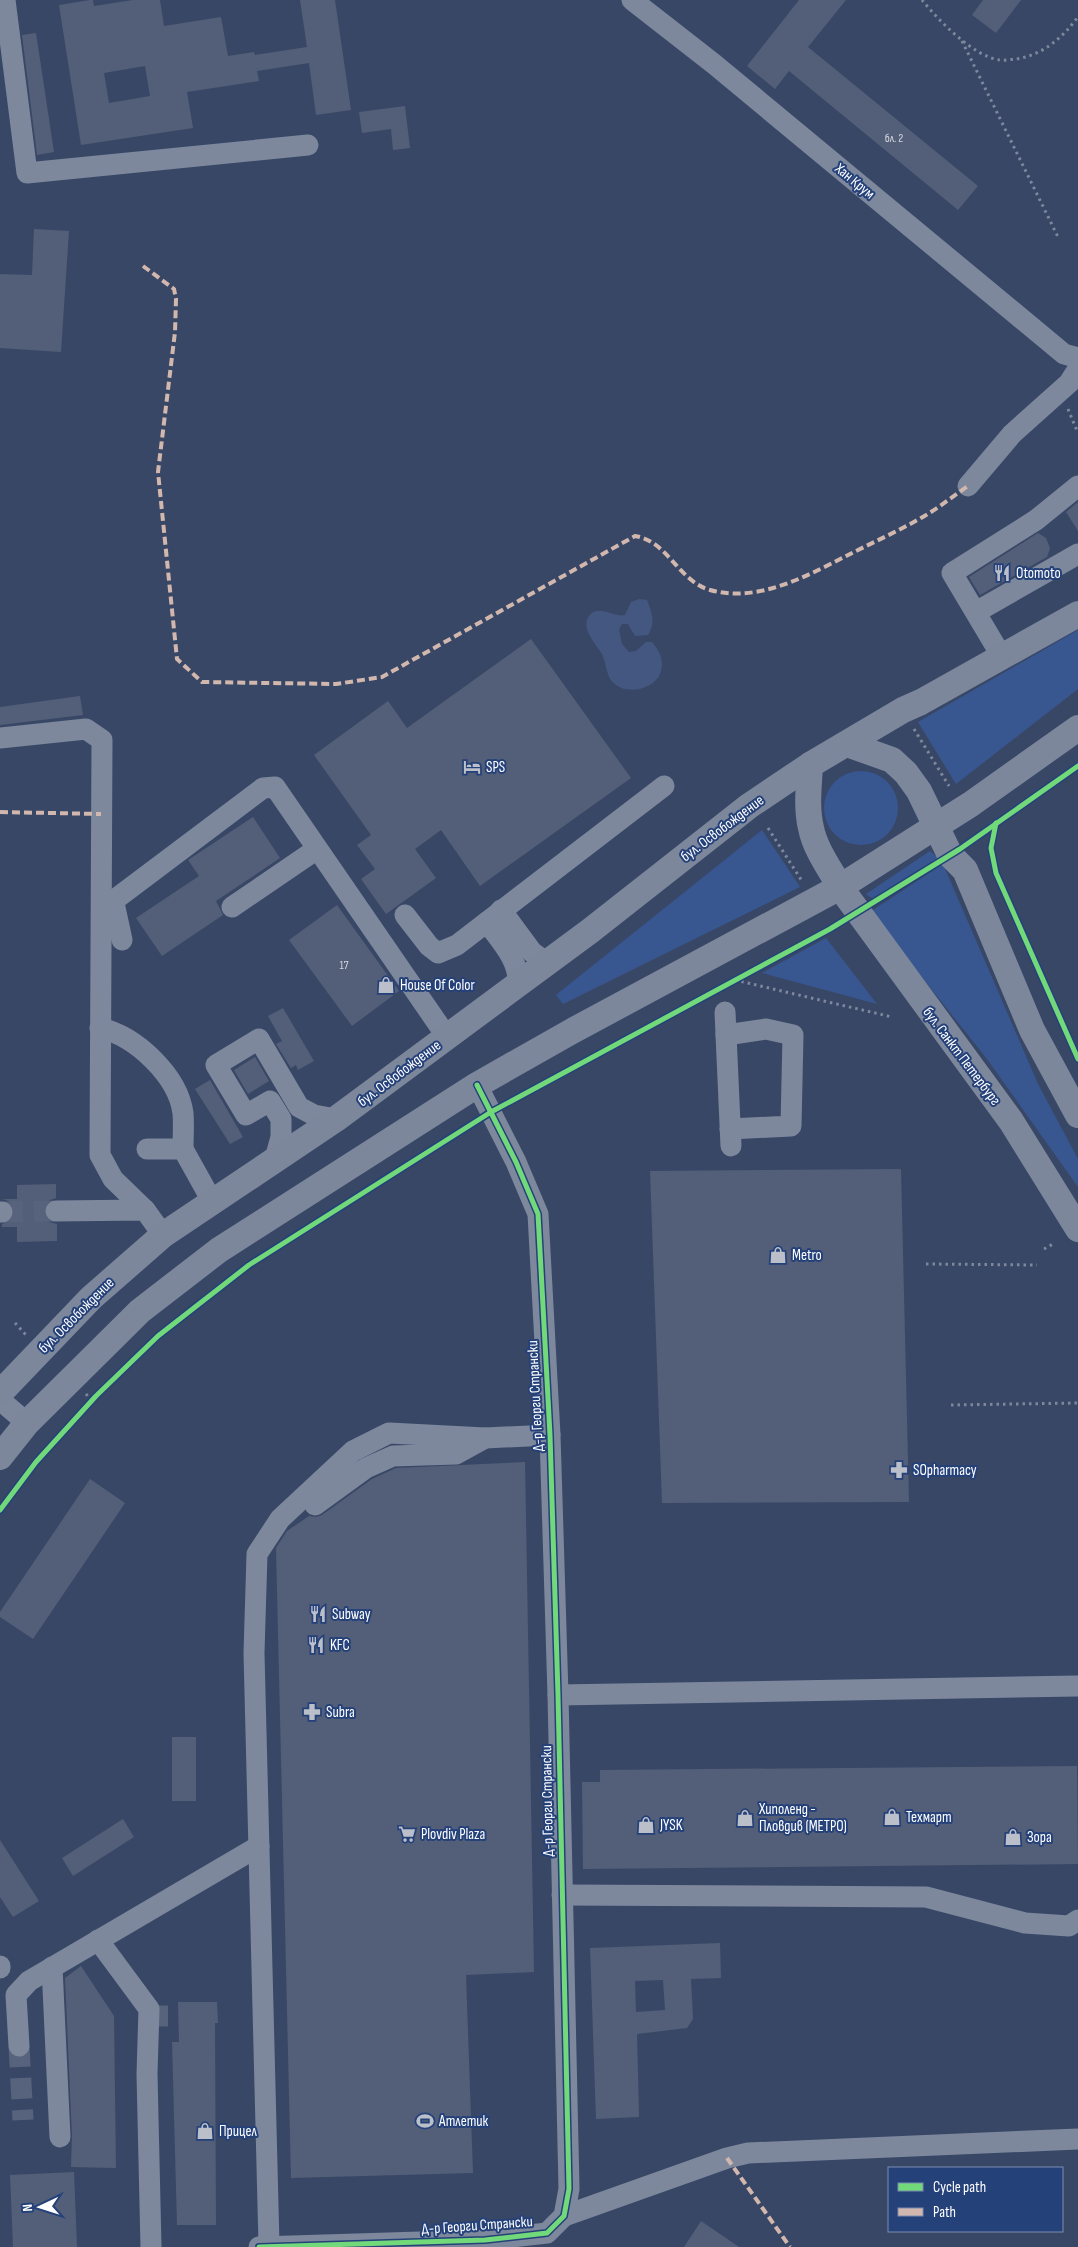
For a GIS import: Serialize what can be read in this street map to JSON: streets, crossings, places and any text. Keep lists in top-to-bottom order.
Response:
{
  "streets": {
    "main road": ["бул. Освобождение", "бул. Санкт Петербург"],
    "street": ["Хан Крум", "Д-р Георги Странски"]
  },
  "crossings": [
    ["бул. Освобождение", "бул. Санкт Петербург"]
  ],
  "places": {
    "restaurant": ["Otomoto", "Subway", "KFC"],
    "hotel": ["SPS"],
    "shop": [
      "House Of Color",
      "Metro",
      "Техмарт",
      "Хиполенд - Пловдив (МЕТРО)",
      "JYSK",
      "Зора",
      "Прицел"
    ],
    "pharmacy": ["SOpharmacy", "Subra"],
    "supermarket": ["Plovdiv Plaza"],
    "sports": ["Атлетик"]
  },
  "house_numbers": ["бл. 2", "17"],
  "legend": ["Cycle path", "Path"],
  "north": "left"
}
